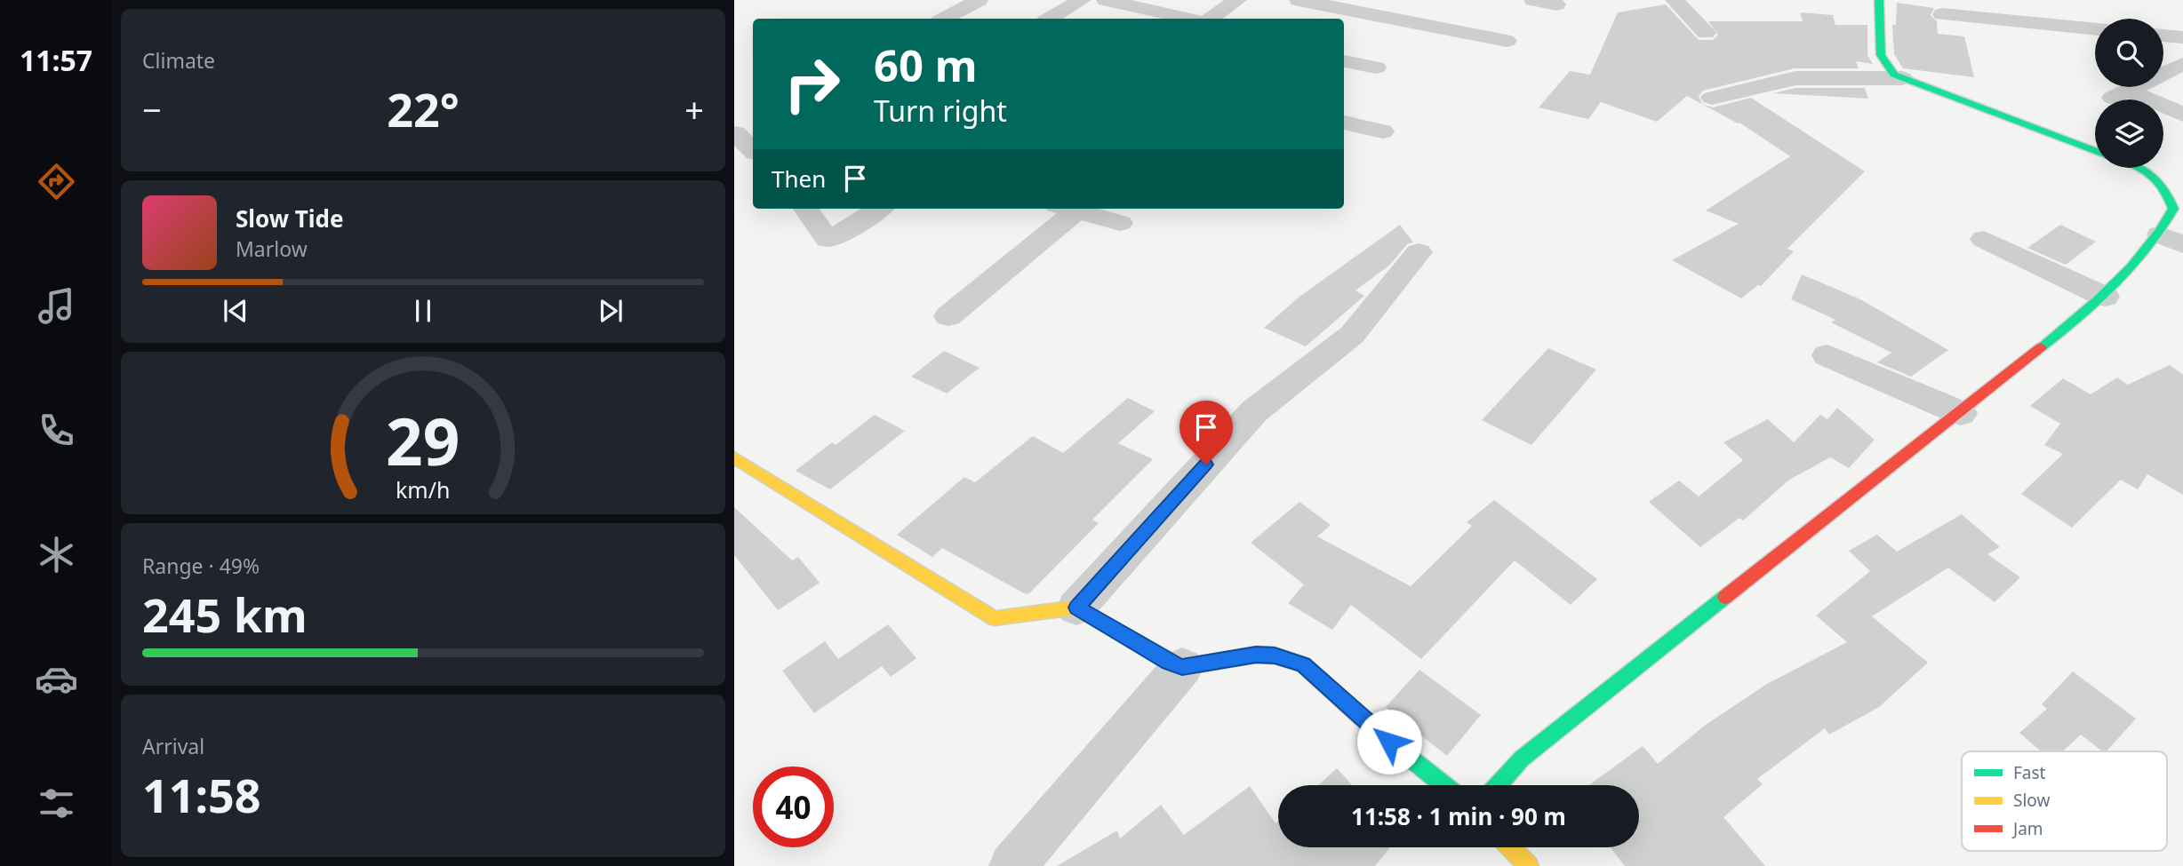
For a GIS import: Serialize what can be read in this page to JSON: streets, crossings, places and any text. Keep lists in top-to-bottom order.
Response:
{
  "legend": ["Fast", "Slow", "Jam"],
  "page": {
    "tabs": "11:57",
    "tile": [
      "Climate",
      ["Range · 49%", "245 km"],
      ["Arrival", "11:58"]
    ],
    "turn": ["60 m", "Turn right"],
    "heat": ["−", "22°", "+"],
    "then": "Then",
    "song": ["Slow Tide", "Marlow"],
    "limit": "40",
    "trip": "11:58 · 1 min · 90 m",
    "gauge": ["29", "km/h"]
  }
}
